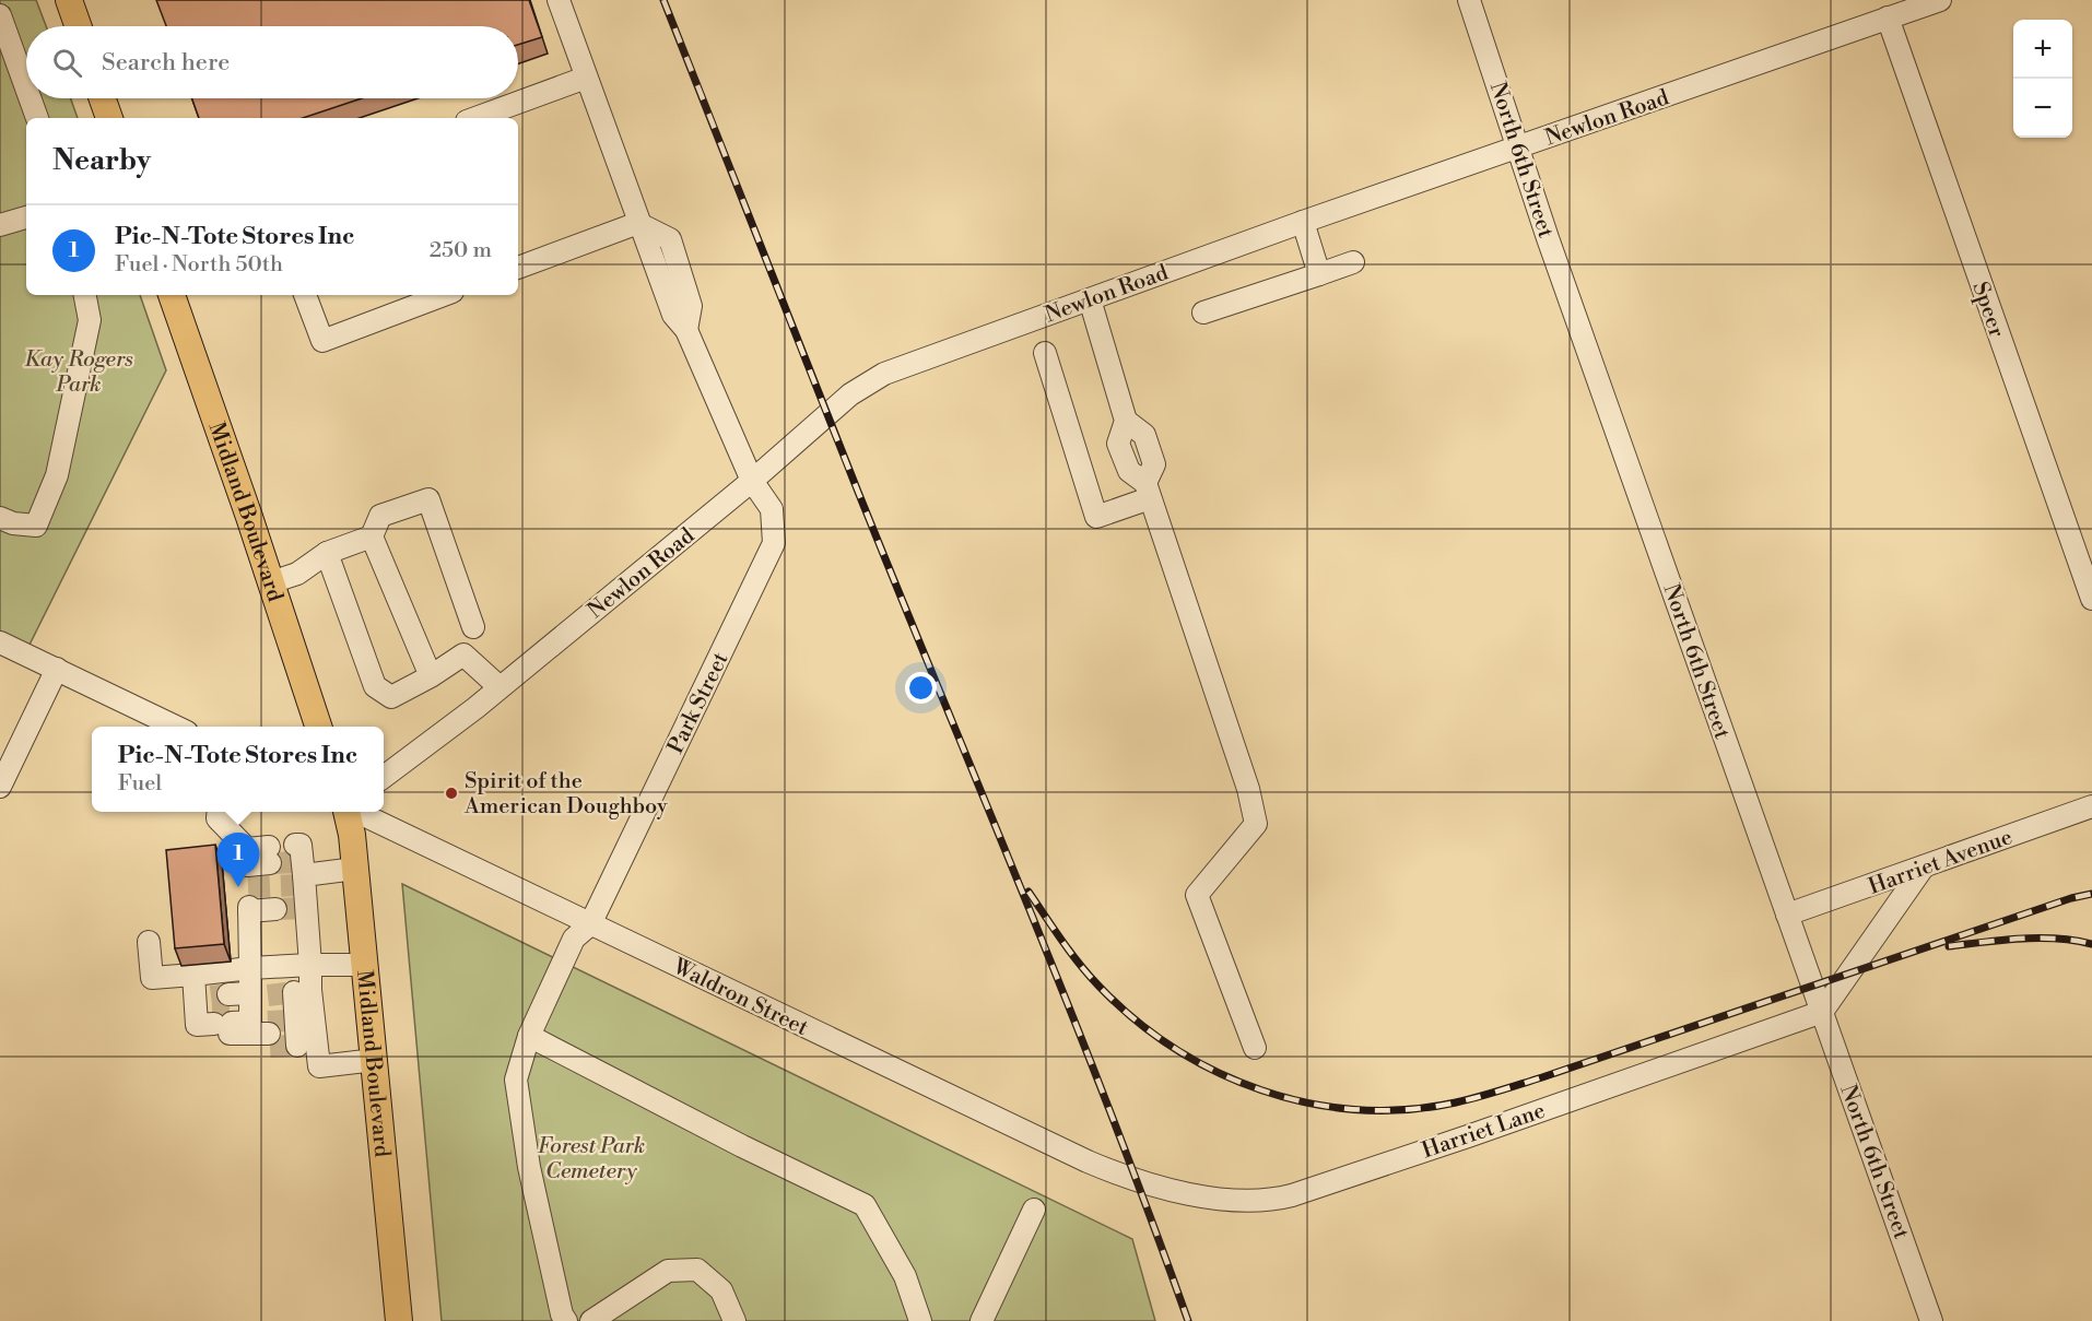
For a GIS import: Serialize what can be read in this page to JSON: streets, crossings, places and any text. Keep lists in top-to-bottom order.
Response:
{
  "streets": {
    "main road": ["Midland Boulevard"],
    "street": [
      "Newlon Road",
      "North 6th Street",
      "Speer",
      "Park Street",
      "Harriet Avenue",
      "Waldron Street",
      "Harriet Lane"
    ]
  },
  "crossings": [
    ["Newlon Road", "North 6th Street"],
    ["Newlon Road", "Speer"],
    ["Newlon Road", "Park Street"],
    ["North 6th Street", "Harriet Avenue"],
    ["North 6th Street", "Harriet Lane"],
    ["Park Street", "Waldron Street"],
    ["Waldron Street", "Harriet Lane"]
  ],
  "parks": ["Kay Rogers Park", "Forest Park Cemetery"],
  "places": ["Spirit of the American Doughboy"],
  "page": {
    "map_buttons": ["+", "−"],
    "search": "Search here",
    "heading": "Nearby",
    "list": [
      {
        "mark": "1",
        "name": "Pic-N-Tote Stores Inc",
        "note": "Fuel · North 50th",
        "value": "250 m"
      }
    ],
    "popup": ["Pic-N-Tote Stores Inc", "Fuel"],
    "pins": "1"
  }
}
